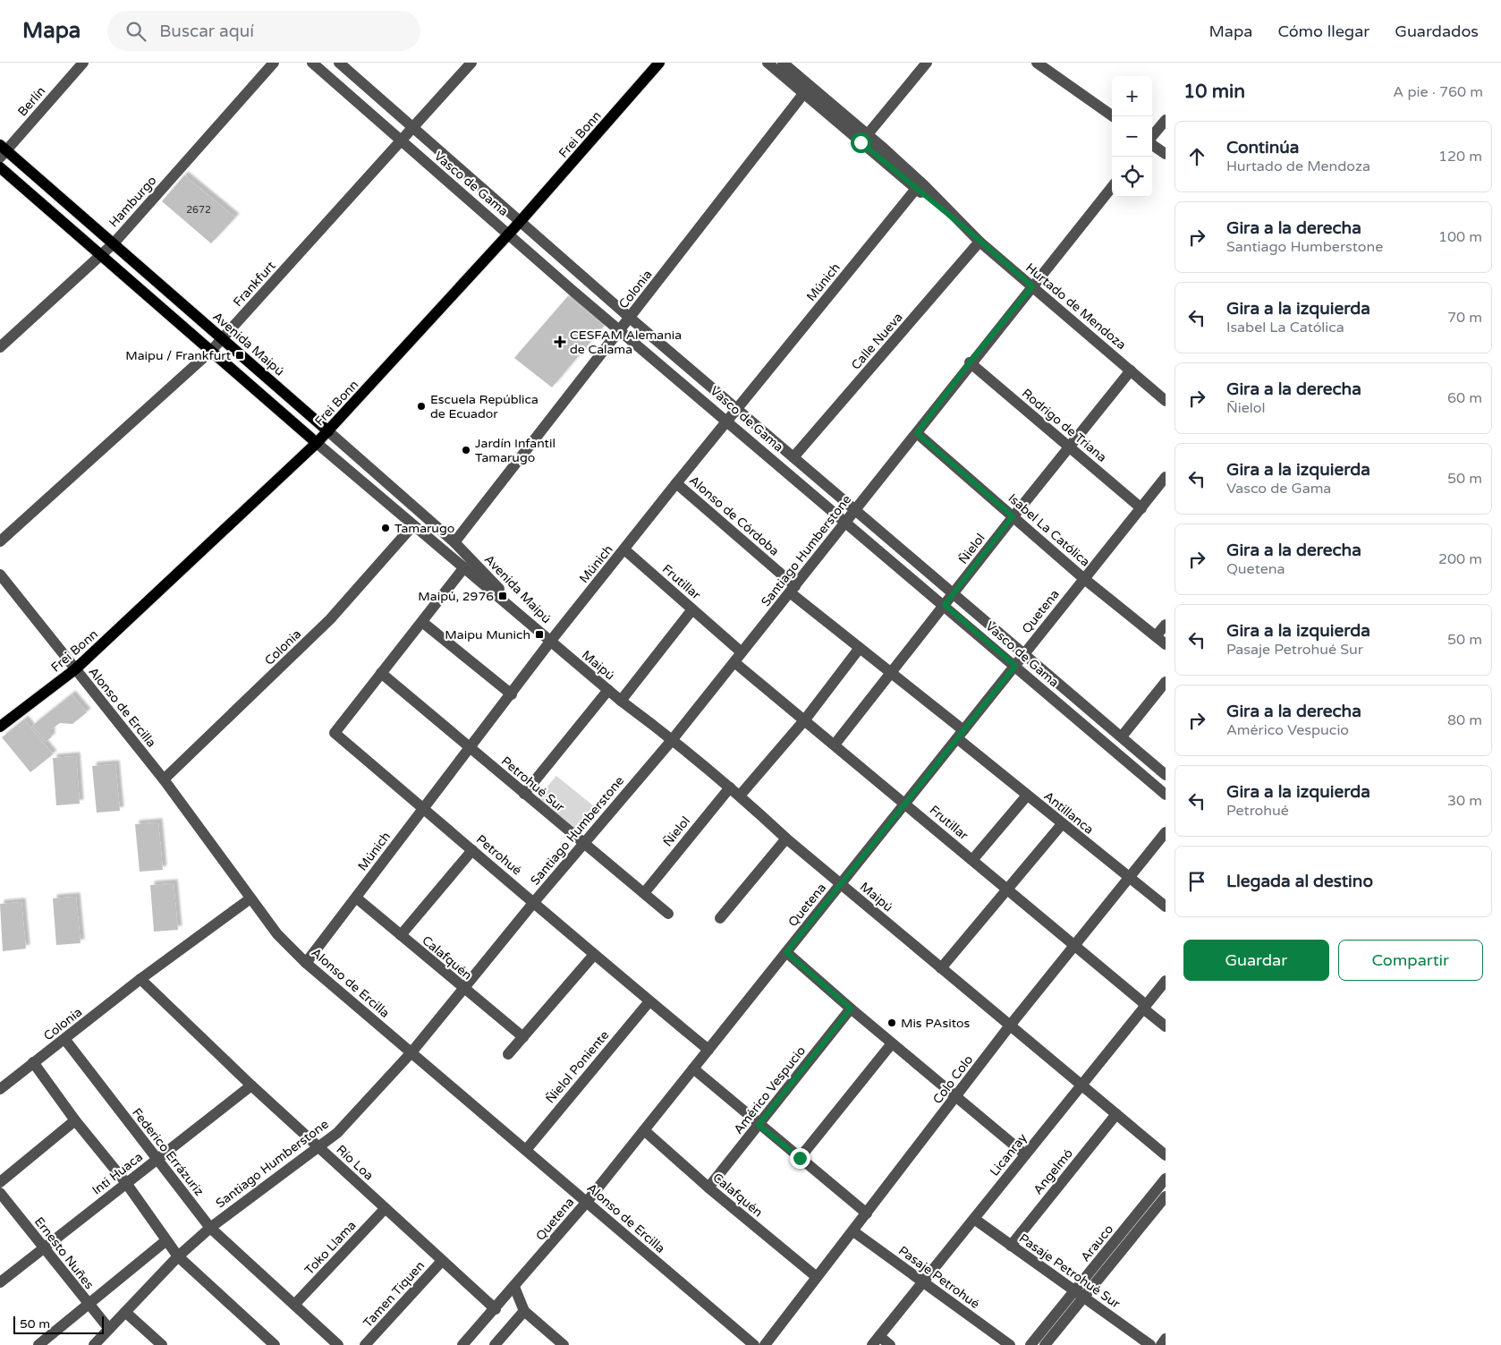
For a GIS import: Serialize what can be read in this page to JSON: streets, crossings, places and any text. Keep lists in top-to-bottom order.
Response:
{
  "streets": {
    "main road": ["Frei Bonn", "Avenida Maipú"],
    "street": [
      "Berlín",
      "Vasco de Gama",
      "Hamburgo",
      "Múnich",
      "Frankfurt",
      "Colonia",
      "Hurtado de Mendoza",
      "Calle Nueva",
      "Rodrigo de Triana",
      "Alonso de Córdoba",
      "Isabel La Católica",
      "Ñielol",
      "Santiago Humberstone",
      "Frutillar",
      "Quetena",
      "Maipú",
      "Alonso de Ercilla",
      "Petrohué Sur",
      "Antillanca",
      "Petrohué",
      "Calafquén",
      "Ñielol Poniente",
      "Colo Colo",
      "Américo Vespucio",
      "Federico Errázuriz",
      "Licanray",
      "Río Loa",
      "Angelmó",
      "Inti Huaca",
      "Arauco",
      "Toko Llama",
      "Ernesto Nuñes",
      "Pasaje Petrohué Sur",
      "Pasaje Petrohué",
      "Tamen Tiquen"
    ]
  },
  "crossings": [
    ["Berlín", "Avenida Maipú"],
    ["Frei Bonn", "Vasco de Gama"],
    ["Frei Bonn", "Avenida Maipú"],
    ["Frei Bonn", "Alonso de Ercilla"],
    ["Vasco de Gama", "Múnich"],
    ["Vasco de Gama", "Frankfurt"],
    ["Vasco de Gama", "Colonia"],
    ["Vasco de Gama", "Calle Nueva"],
    ["Vasco de Gama", "Ñielol"],
    ["Vasco de Gama", "Santiago Humberstone"],
    ["Vasco de Gama", "Quetena"],
    ["Hamburgo", "Avenida Maipú"],
    ["Múnich", "Hurtado de Mendoza"],
    ["Múnich", "Avenida Maipú"],
    ["Múnich", "Alonso de Córdoba"],
    ["Múnich", "Frutillar"],
    ["Múnich", "Maipú"],
    ["Múnich", "Alonso de Ercilla"],
    ["Múnich", "Petrohué Sur"],
    ["Múnich", "Petrohué"],
    ["Múnich", "Calafquén"],
    ["Frankfurt", "Avenida Maipú"],
    ["Colonia", "Hurtado de Mendoza"],
    ["Colonia", "Avenida Maipú"],
    ["Colonia", "Alonso de Ercilla"],
    ["Colonia", "Federico Errázuriz"],
    ["Colonia", "Río Loa"],
    ["Hurtado de Mendoza", "Calle Nueva"],
    ["Hurtado de Mendoza", "Ñielol"],
    ["Hurtado de Mendoza", "Santiago Humberstone"],
    ["Avenida Maipú", "Maipú"],
    ["Rodrigo de Triana", "Ñielol"],
    ["Rodrigo de Triana", "Santiago Humberstone"],
    ["Rodrigo de Triana", "Quetena"],
    ["Alonso de Córdoba", "Santiago Humberstone"],
    ["Alonso de Córdoba", "Antillanca"],
    ["Isabel La Católica", "Ñielol"],
    ["Isabel La Católica", "Santiago Humberstone"],
    ["Isabel La Católica", "Quetena"],
    ["Ñielol", "Frutillar"],
    ["Ñielol", "Maipú"],
    ["Ñielol", "Petrohué Sur"],
    ["Ñielol", "Antillanca"],
    ["Santiago Humberstone", "Frutillar"],
    ["Santiago Humberstone", "Maipú"],
    ["Santiago Humberstone", "Alonso de Ercilla"],
    ["Santiago Humberstone", "Petrohué Sur"],
    ["Santiago Humberstone", "Antillanca"],
    ["Santiago Humberstone", "Petrohué"],
    ["Santiago Humberstone", "Calafquén"],
    ["Santiago Humberstone", "Federico Errázuriz"],
    ["Santiago Humberstone", "Río Loa"],
    ["Santiago Humberstone", "Ernesto Nuñes"],
    ["Frutillar", "Quetena"],
    ["Frutillar", "Colo Colo"],
    ["Frutillar", "Licanray"],
    ["Quetena", "Maipú"],
    ["Quetena", "Alonso de Ercilla"],
    ["Quetena", "Antillanca"],
    ["Quetena", "Petrohué"],
    ["Quetena", "Calafquén"],
    ["Quetena", "Río Loa"],
    ["Maipú", "Colo Colo"],
    ["Maipú", "Licanray"],
    ["Maipú", "Angelmó"],
    ["Alonso de Ercilla", "Ñielol Poniente"],
    ["Petrohué Sur", "Petrohué"],
    ["Antillanca", "Colo Colo"],
    ["Petrohué", "Ñielol Poniente"],
    ["Calafquén", "Colo Colo"],
    ["Calafquén", "Américo Vespucio"],
    ["Colo Colo", "Pasaje Petrohué"],
    ["Federico Errázuriz", "Inti Huaca"],
    ["Federico Errázuriz", "Toko Llama"],
    ["Licanray", "Pasaje Petrohué Sur"],
    ["Licanray", "Pasaje Petrohué"],
    ["Río Loa", "Inti Huaca"],
    ["Río Loa", "Toko Llama"],
    ["Río Loa", "Tamen Tiquen"],
    ["Angelmó", "Pasaje Petrohué Sur"],
    ["Inti Huaca", "Ernesto Nuñes"],
    ["Arauco", "Pasaje Petrohué Sur"]
  ],
  "places": {
    "health": ["CESFAM Alemania de Calama"],
    "transit": ["Maipu / Frankfurt", "Maipú, 2976", "Maipu Munich"],
    "other": [
      "Escuela República de Ecuador",
      "Jardín Infantil Tamarugo",
      "Tamarugo",
      "Mis PAsitos"
    ]
  },
  "house_numbers": ["2672"],
  "scale_bar": "50 m",
  "page": {
    "header": "Mapa",
    "search": "Buscar aquí",
    "nav": ["Mapa", "Cómo llegar", "Guardados"],
    "heading": ["10 min", "A pie · 760 m"],
    "map_buttons": ["+", "−"],
    "list": [
      ["Continúa", "Hurtado de Mendoza", "120 m"],
      ["Gira a la derecha", "Santiago Humberstone", "100 m"],
      ["Gira a la izquierda", "Isabel La Católica", "70 m"],
      ["Gira a la derecha", "Ñielol", "60 m"],
      ["Gira a la izquierda", "Vasco de Gama", "50 m"],
      ["Gira a la derecha", "Quetena", "200 m"],
      ["Gira a la izquierda", "Pasaje Petrohué Sur", "50 m"],
      ["Gira a la derecha", "Américo Vespucio", "80 m"],
      ["Gira a la izquierda", "Petrohué", "30 m"],
      "Llegada al destino"
    ],
    "buttons": ["Guardar", "Compartir"],
    "scale": "50 m"
  }
}
